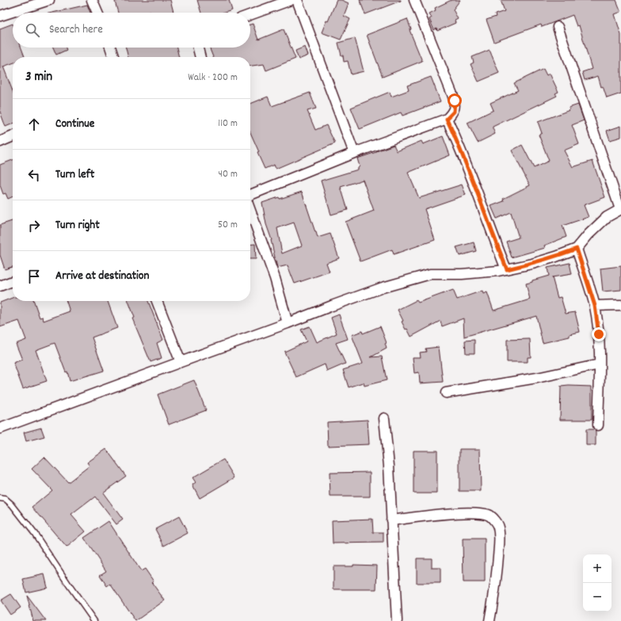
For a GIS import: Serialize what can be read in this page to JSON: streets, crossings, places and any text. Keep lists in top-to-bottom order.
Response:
{
  "page": {
    "search": "Search here",
    "heading": ["3 min", "Walk · 200 m"],
    "list": [
      ["Continue", "110 m"],
      ["Turn left", "40 m"],
      ["Turn right", "50 m"],
      "Arrive at destination"
    ],
    "map_buttons": ["+", "−"]
  }
}
